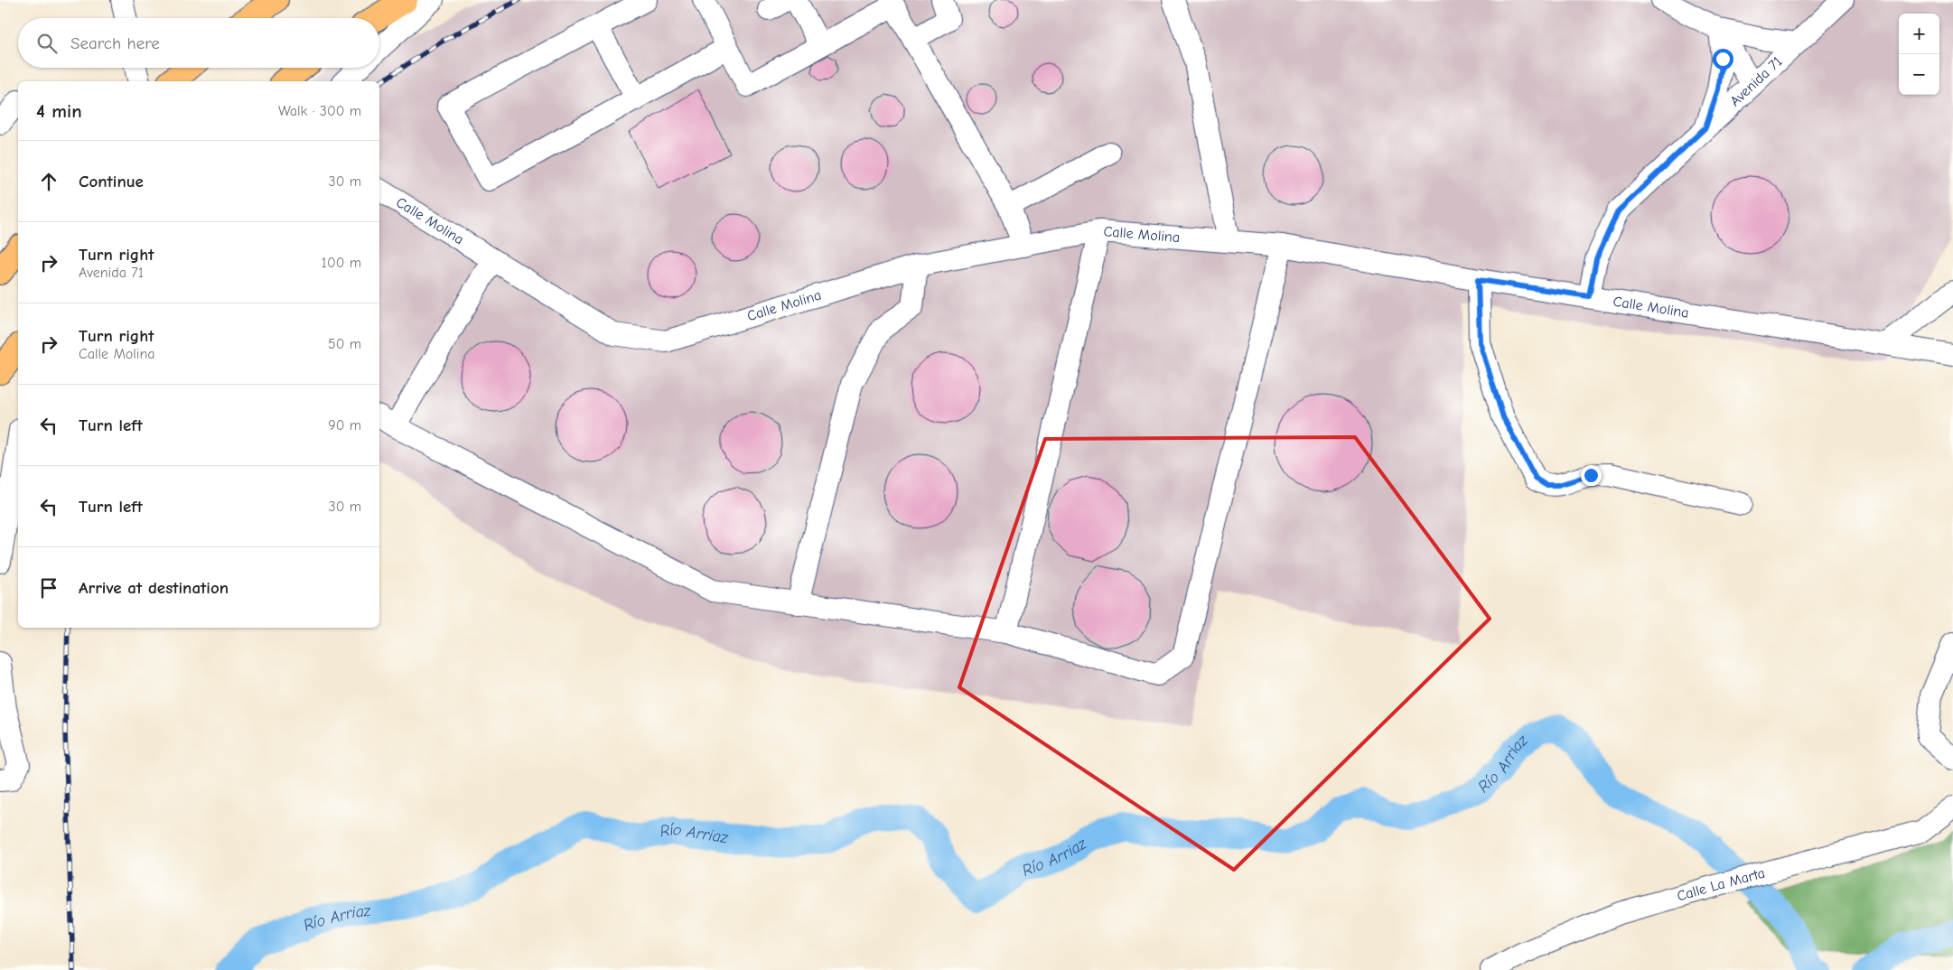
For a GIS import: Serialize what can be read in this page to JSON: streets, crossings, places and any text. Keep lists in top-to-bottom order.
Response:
{
  "streets": {
    "street": ["Avenida 71", "Calle Molina", "Calle La Marta"]
  },
  "crossings": [
    ["Avenida 71", "Calle Molina"]
  ],
  "water": ["Río Arriaz"],
  "page": {
    "map_buttons": ["+", "−"],
    "search": "Search here",
    "heading": ["4 min", "Walk · 300 m"],
    "list": [
      ["Continue", "30 m"],
      ["Turn right", "Avenida 71", "100 m"],
      ["Turn right", "Calle Molina", "50 m"],
      ["Turn left", "90 m"],
      ["Turn left", "30 m"],
      "Arrive at destination"
    ]
  }
}
